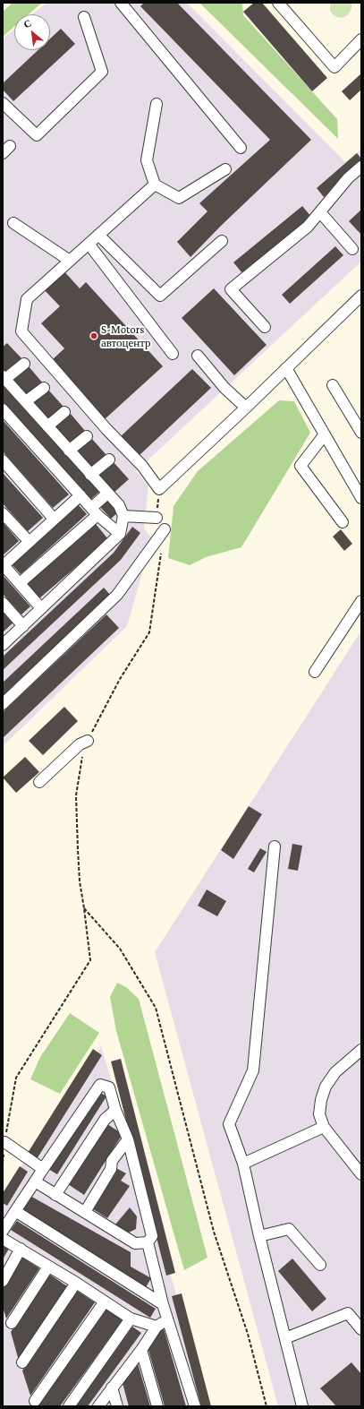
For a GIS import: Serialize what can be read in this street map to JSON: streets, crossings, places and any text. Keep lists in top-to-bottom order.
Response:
{
  "places": ["S-Motors автоцентр"],
  "north": "top left"
}
